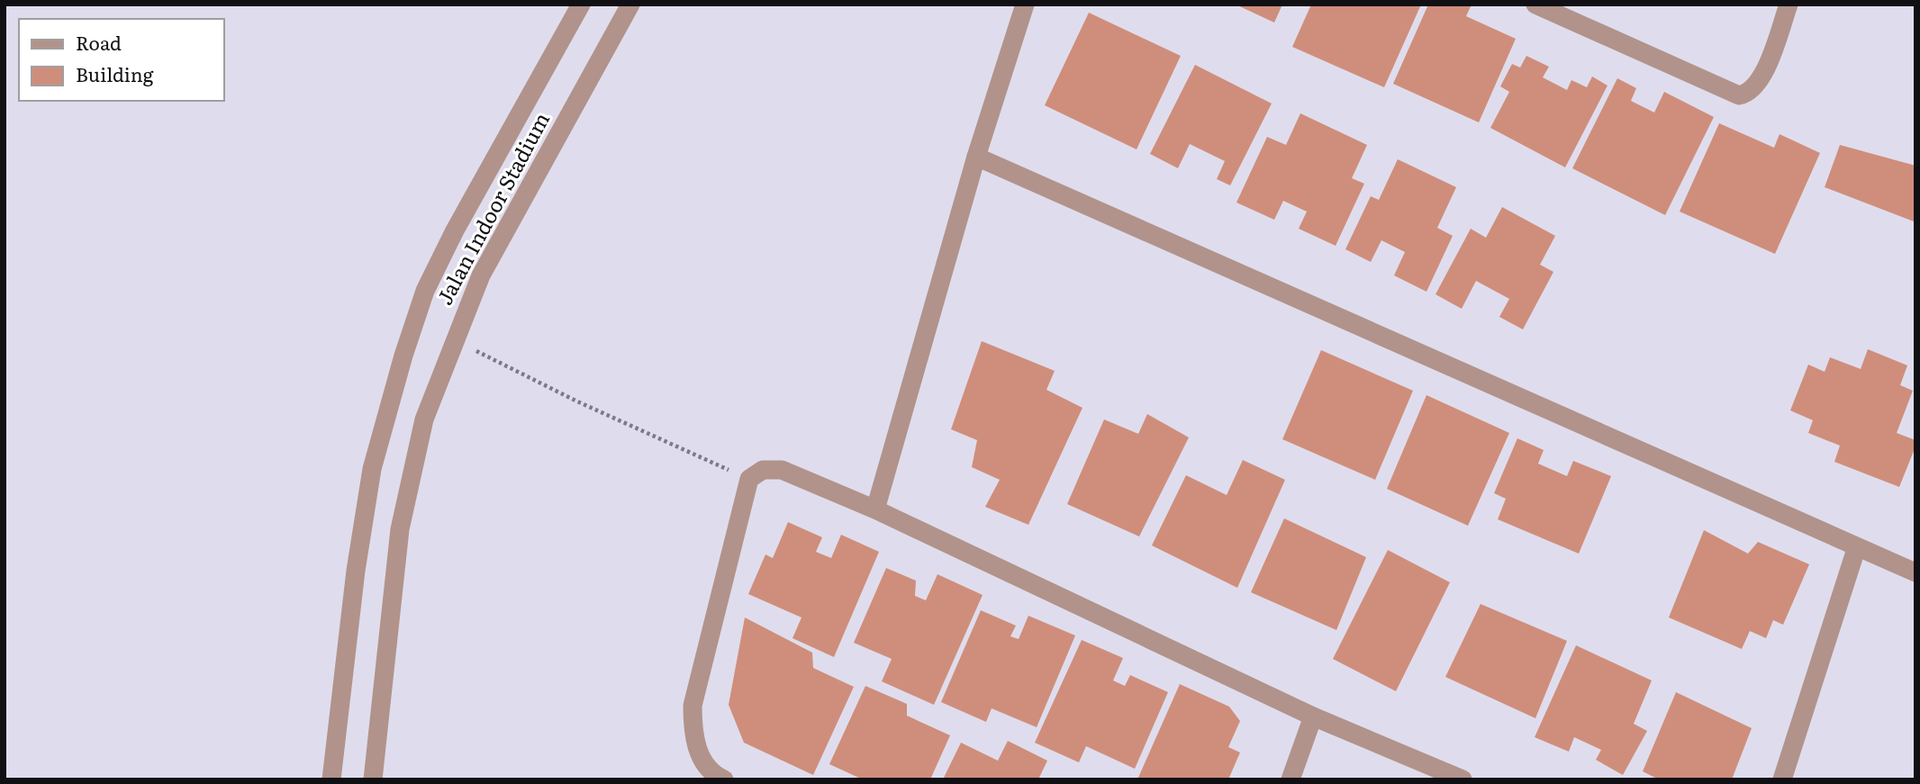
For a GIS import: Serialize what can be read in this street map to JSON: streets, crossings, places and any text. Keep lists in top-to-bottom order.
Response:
{
  "streets": {
    "street": ["Jalan Indoor Stadium"]
  },
  "legend": ["Road", "Building"]
}
